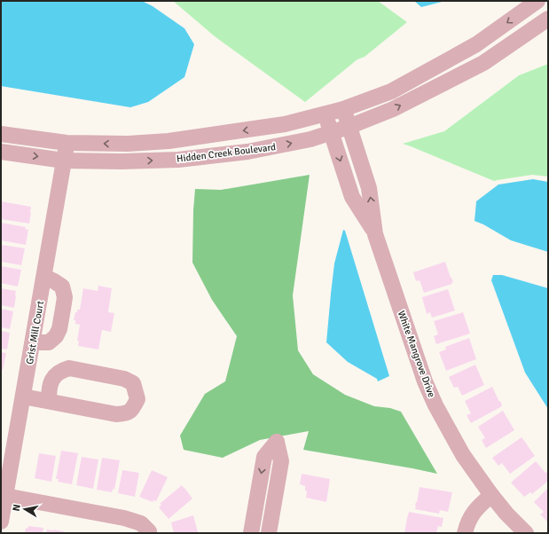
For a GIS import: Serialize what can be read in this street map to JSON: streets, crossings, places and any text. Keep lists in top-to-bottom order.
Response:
{
  "streets": {
    "street": ["Hidden Creek Boulevard", "Grist Mill Court", "White Mangrove Drive"]
  },
  "crossings": [
    ["Hidden Creek Boulevard", "Grist Mill Court"],
    ["Hidden Creek Boulevard", "White Mangrove Drive"]
  ],
  "north": "left"
}
